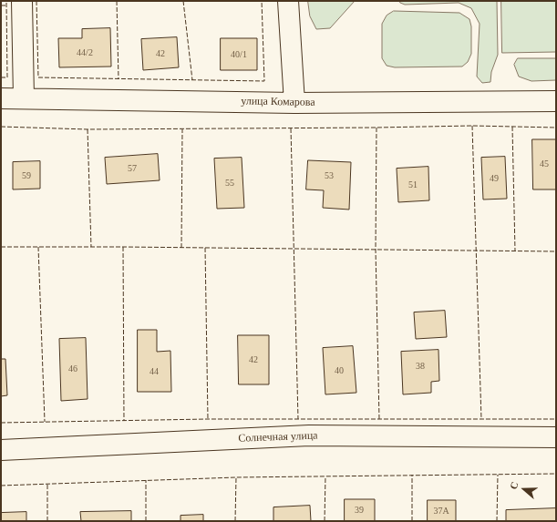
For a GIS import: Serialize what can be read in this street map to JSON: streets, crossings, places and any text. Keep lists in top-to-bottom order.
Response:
{
  "streets": {
    "street": ["улица Комарова", "Солнечная улица"]
  },
  "house_numbers": [
    "44/2",
    "42",
    "40/1",
    "45",
    "57",
    "59",
    "53",
    "49",
    "55",
    "51",
    "42",
    "38",
    "46",
    "40",
    "44",
    "39",
    "37А"
  ],
  "north": "left"
}
